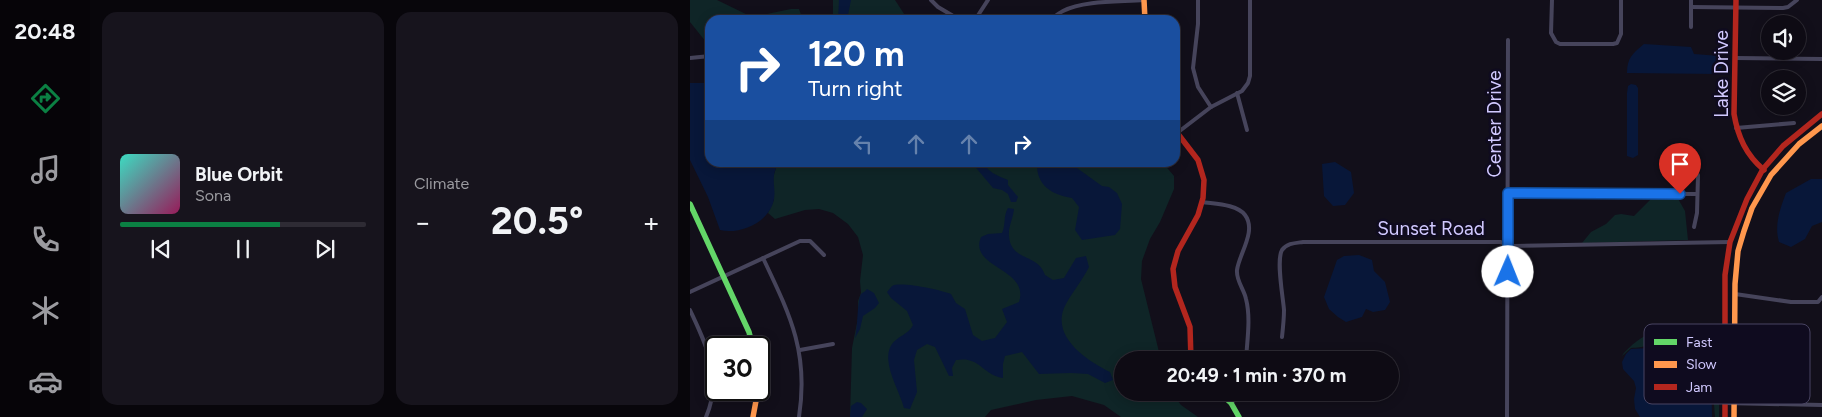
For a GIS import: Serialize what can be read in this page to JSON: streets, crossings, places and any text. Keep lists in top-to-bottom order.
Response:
{
  "streets": {
    "street": ["Lake Drive", "Center Drive", "Sunset Road"]
  },
  "crossings": [
    ["Center Drive", "Sunset Road"]
  ],
  "legend": ["Fast", "Slow", "Jam"],
  "page": {
    "tabs": "20:48",
    "tile": "Climate",
    "turn": ["120 m", "Turn right"],
    "song": ["Blue Orbit", "Sona"],
    "heat": ["−", "20.5°", "+"],
    "limit": "30",
    "trip": "20:49 · 1 min · 370 m"
  }
}
